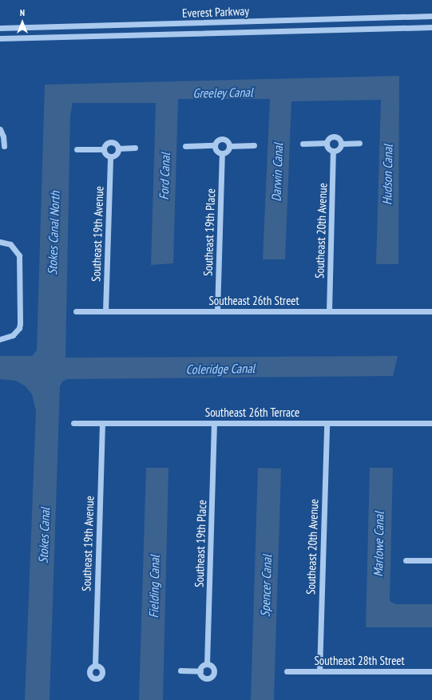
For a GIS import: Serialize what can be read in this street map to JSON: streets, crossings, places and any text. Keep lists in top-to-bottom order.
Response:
{
  "streets": {
    "street": [
      "Everest Parkway",
      "Southeast 20th Avenue",
      "Southeast 19th Place",
      "Southeast 19th Avenue",
      "Southeast 26th Street",
      "Southeast 26th Terrace",
      "Southeast 28th Street"
    ]
  },
  "crossings": [
    ["Southeast 20th Avenue", "Southeast 26th Street"],
    ["Southeast 20th Avenue", "Southeast 26th Terrace"],
    ["Southeast 20th Avenue", "Southeast 28th Street"],
    ["Southeast 19th Place", "Southeast 26th Street"],
    ["Southeast 19th Place", "Southeast 26th Terrace"],
    ["Southeast 19th Avenue", "Southeast 26th Street"],
    ["Southeast 19th Avenue", "Southeast 26th Terrace"]
  ],
  "water": [
    "Greeley Canal",
    "Darwin Canal",
    "Hudson Canal",
    "Ford Canal",
    "Stokes Canal North",
    "Coleridge Canal",
    "Stokes Canal",
    "Marlowe Canal",
    "Spencer Canal",
    "Fielding Canal"
  ],
  "north": "top"
}
